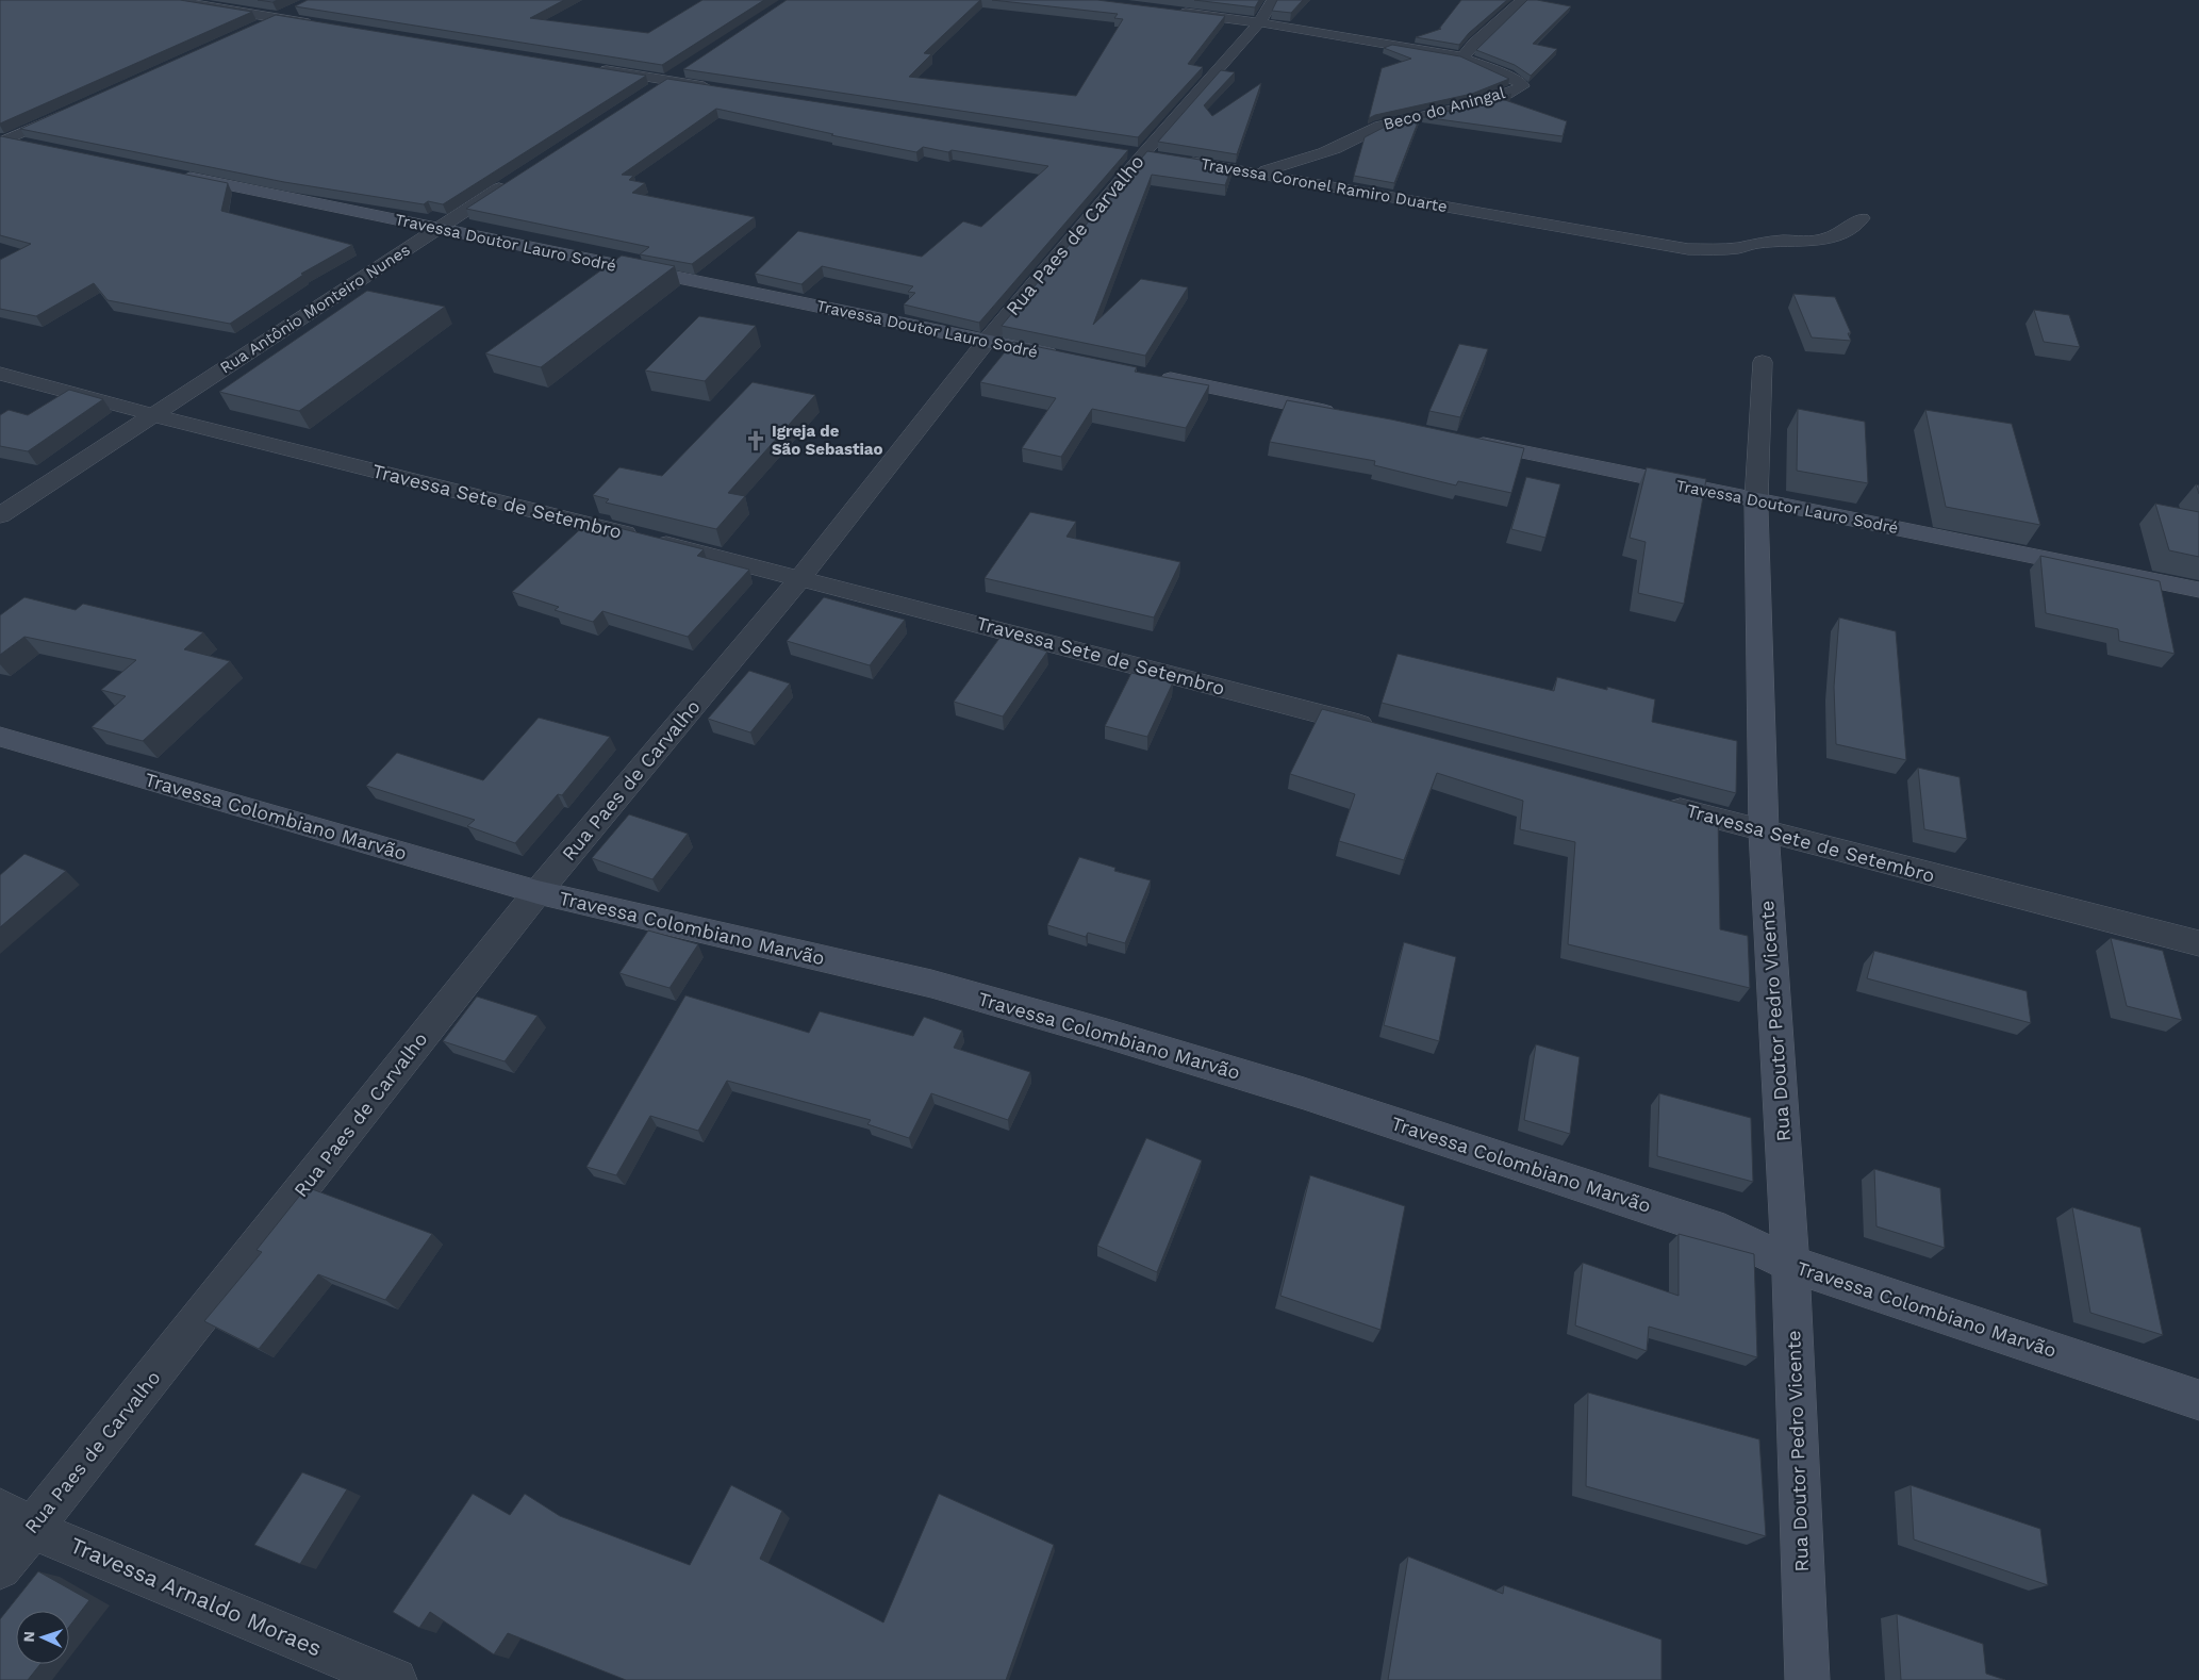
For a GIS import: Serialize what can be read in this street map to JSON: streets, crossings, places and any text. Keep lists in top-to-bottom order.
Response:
{
  "streets": {
    "street": [
      "Beco do Aningal",
      "Travessa Coronel Ramiro Duarte",
      "Rua Paes de Carvalho",
      "Travessa Doutor Lauro Sodré",
      "Rua Antônio Monteiro Nunes",
      "Travessa Sete de Setembro",
      "Travessa Colombiano Marvão",
      "Rua Doutor Pedro Vicente",
      "Travessa Arnaldo Moraes"
    ]
  },
  "crossings": [
    ["Beco do Aningal", "Travessa Coronel Ramiro Duarte"],
    ["Travessa Coronel Ramiro Duarte", "Rua Paes de Carvalho"],
    ["Rua Paes de Carvalho", "Travessa Doutor Lauro Sodré"],
    ["Rua Paes de Carvalho", "Travessa Sete de Setembro"],
    ["Rua Paes de Carvalho", "Travessa Colombiano Marvão"],
    ["Rua Paes de Carvalho", "Travessa Arnaldo Moraes"],
    ["Travessa Doutor Lauro Sodré", "Rua Antônio Monteiro Nunes"],
    ["Travessa Doutor Lauro Sodré", "Rua Doutor Pedro Vicente"],
    ["Rua Antônio Monteiro Nunes", "Travessa Sete de Setembro"],
    ["Travessa Sete de Setembro", "Rua Doutor Pedro Vicente"],
    ["Travessa Colombiano Marvão", "Rua Doutor Pedro Vicente"]
  ],
  "places": {
    "church": ["Igreja de São Sebastiao"]
  },
  "north": "left"
}
